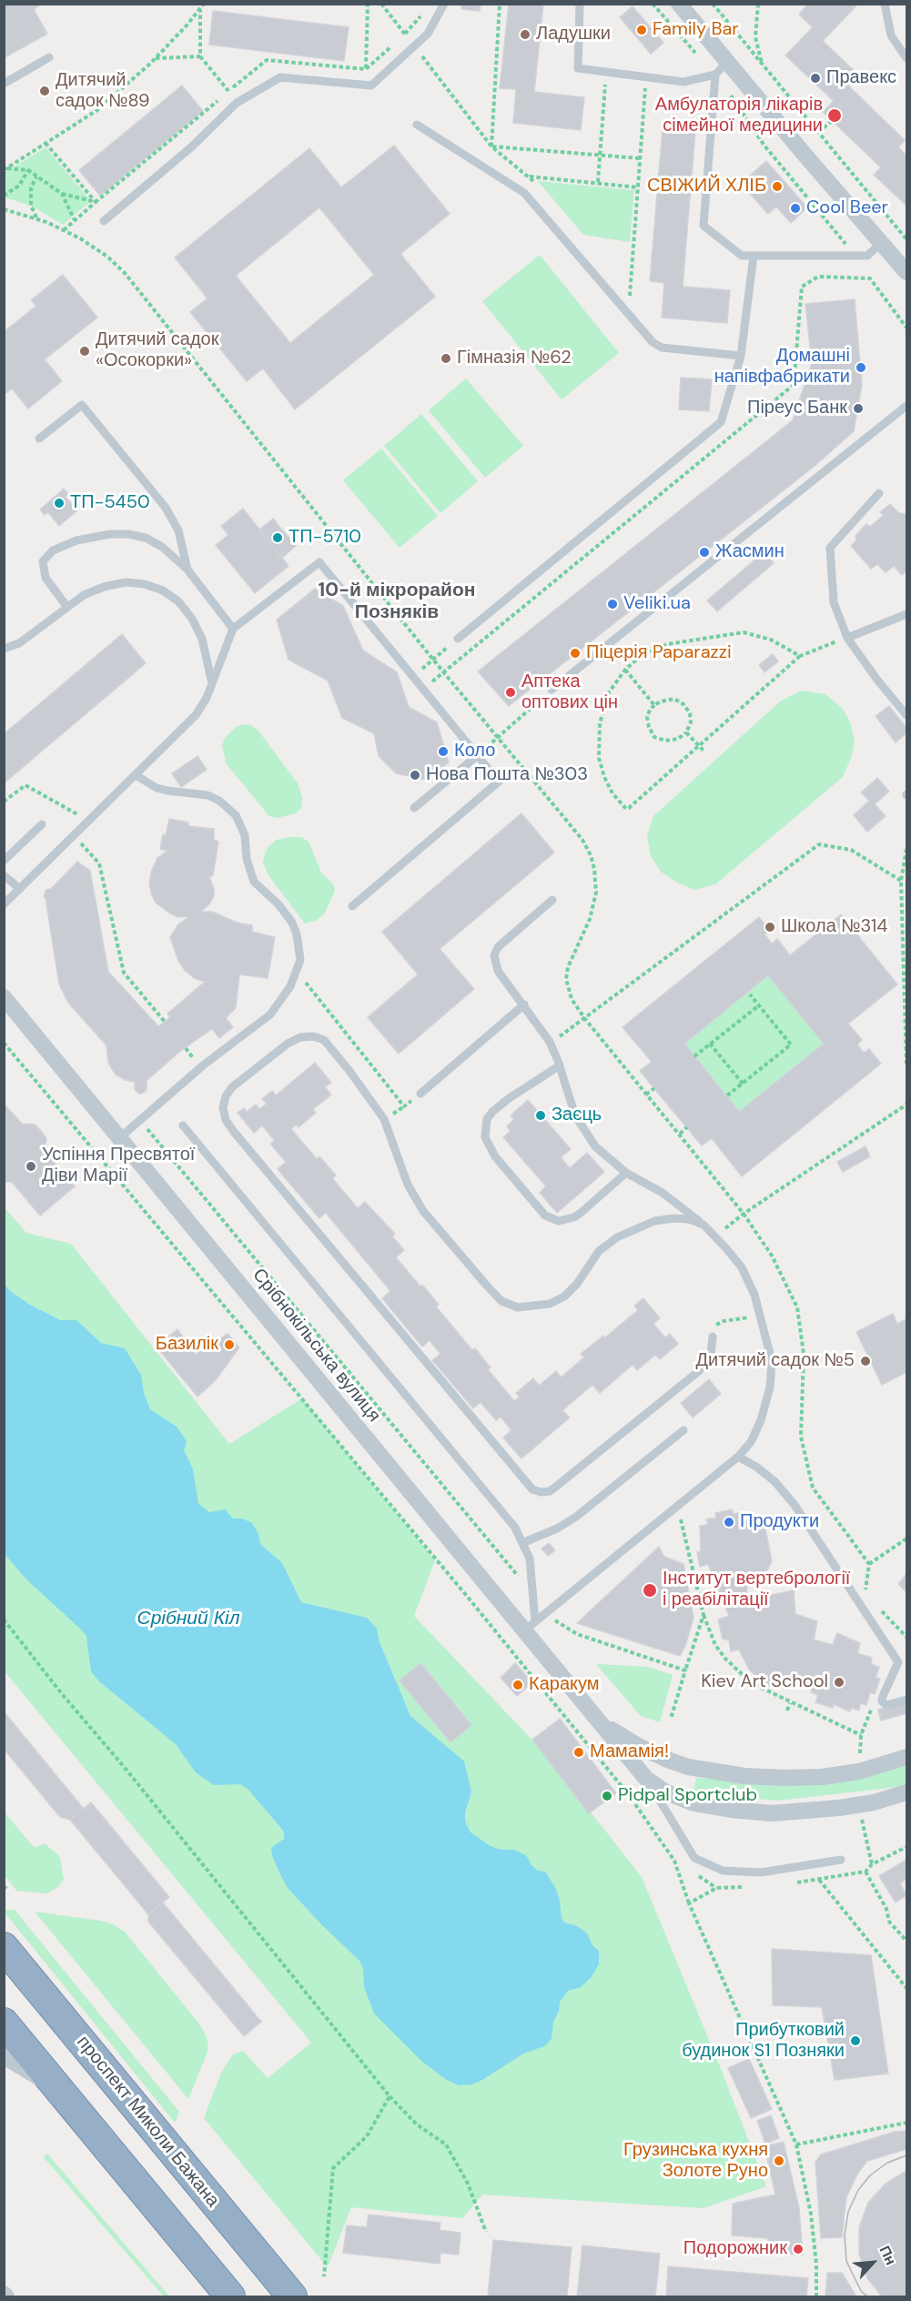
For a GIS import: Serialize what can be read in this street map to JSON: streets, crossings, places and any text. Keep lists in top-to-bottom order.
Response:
{
  "streets": {
    "highway": ["проспект Миколи Бажана"],
    "street": ["Срібнокільська вулиця"]
  },
  "districts": ["10-й мікрорайон Позняків"],
  "water": ["Срібний Кіл"],
  "places": [
    "Family Bar",
    "Ладушки",
    "Правекс",
    "Дитячий садок №89",
    "Амбулаторія лікарів сімейної медицини",
    "СВІЖИЙ ХЛІБ",
    "Cool Beer",
    "Дитячий садок «Осокорки»",
    "Гімназія №62",
    "Домашні напівфабрикати",
    "Піреус Банк",
    "ТП-5450",
    "ТП-5710",
    "Жасмин",
    "Veliki.ua",
    "Піцерія Paparazzi",
    "Аптека оптових цін",
    "Коло",
    "Нова Пошта №303",
    "Школа №314",
    "Заєць",
    "Успіння Пресвятої Діви Марії",
    "Базилік",
    "Дитячий садок №5",
    "Продукти",
    "Інститут вертебрології і реабілітації",
    "Kiev Art School",
    "Каракум",
    "Мамамія!",
    "Pidpal Sportclub",
    "Прибутковий будинок S1 Позняки",
    "Грузинська кухня Золоте Руно",
    "Подорожник"
  ],
  "north": "top right"
}
